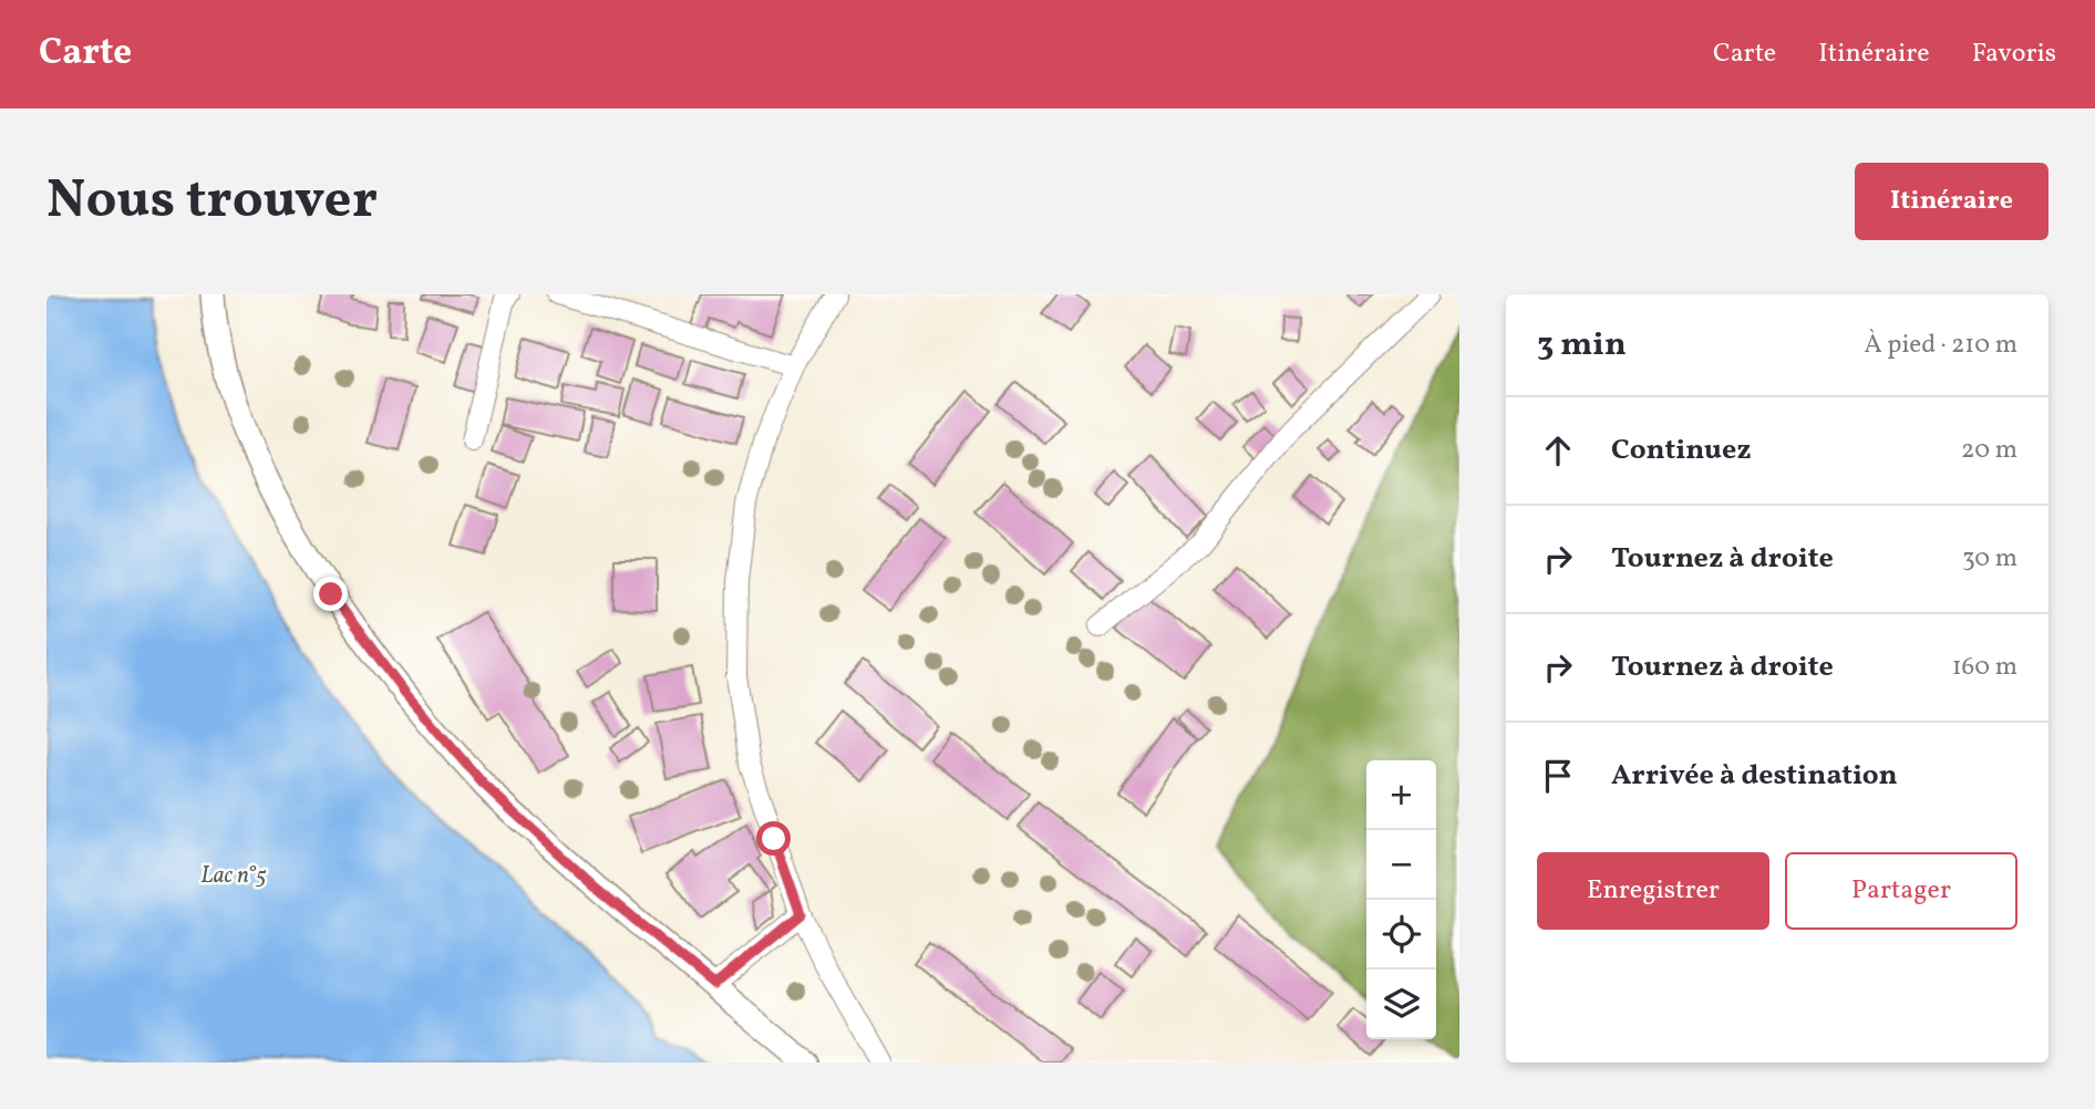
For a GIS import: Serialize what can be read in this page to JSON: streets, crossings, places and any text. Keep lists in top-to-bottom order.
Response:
{
  "water": ["Lac n°5"],
  "page": {
    "header": "Carte",
    "nav": ["Carte", "Itinéraire", "Favoris"],
    "buttons": [
      "Itinéraire",
      ["Enregistrer", "Partager"]
    ],
    "title": "Nous trouver",
    "heading": ["3 min", "À pied · 210 m"],
    "list": [
      ["Continuez", "20 m"],
      ["Tournez à droite", "30 m"],
      ["Tournez à droite", "160 m"],
      "Arrivée à destination"
    ],
    "map_buttons": ["+", "−"]
  }
}
